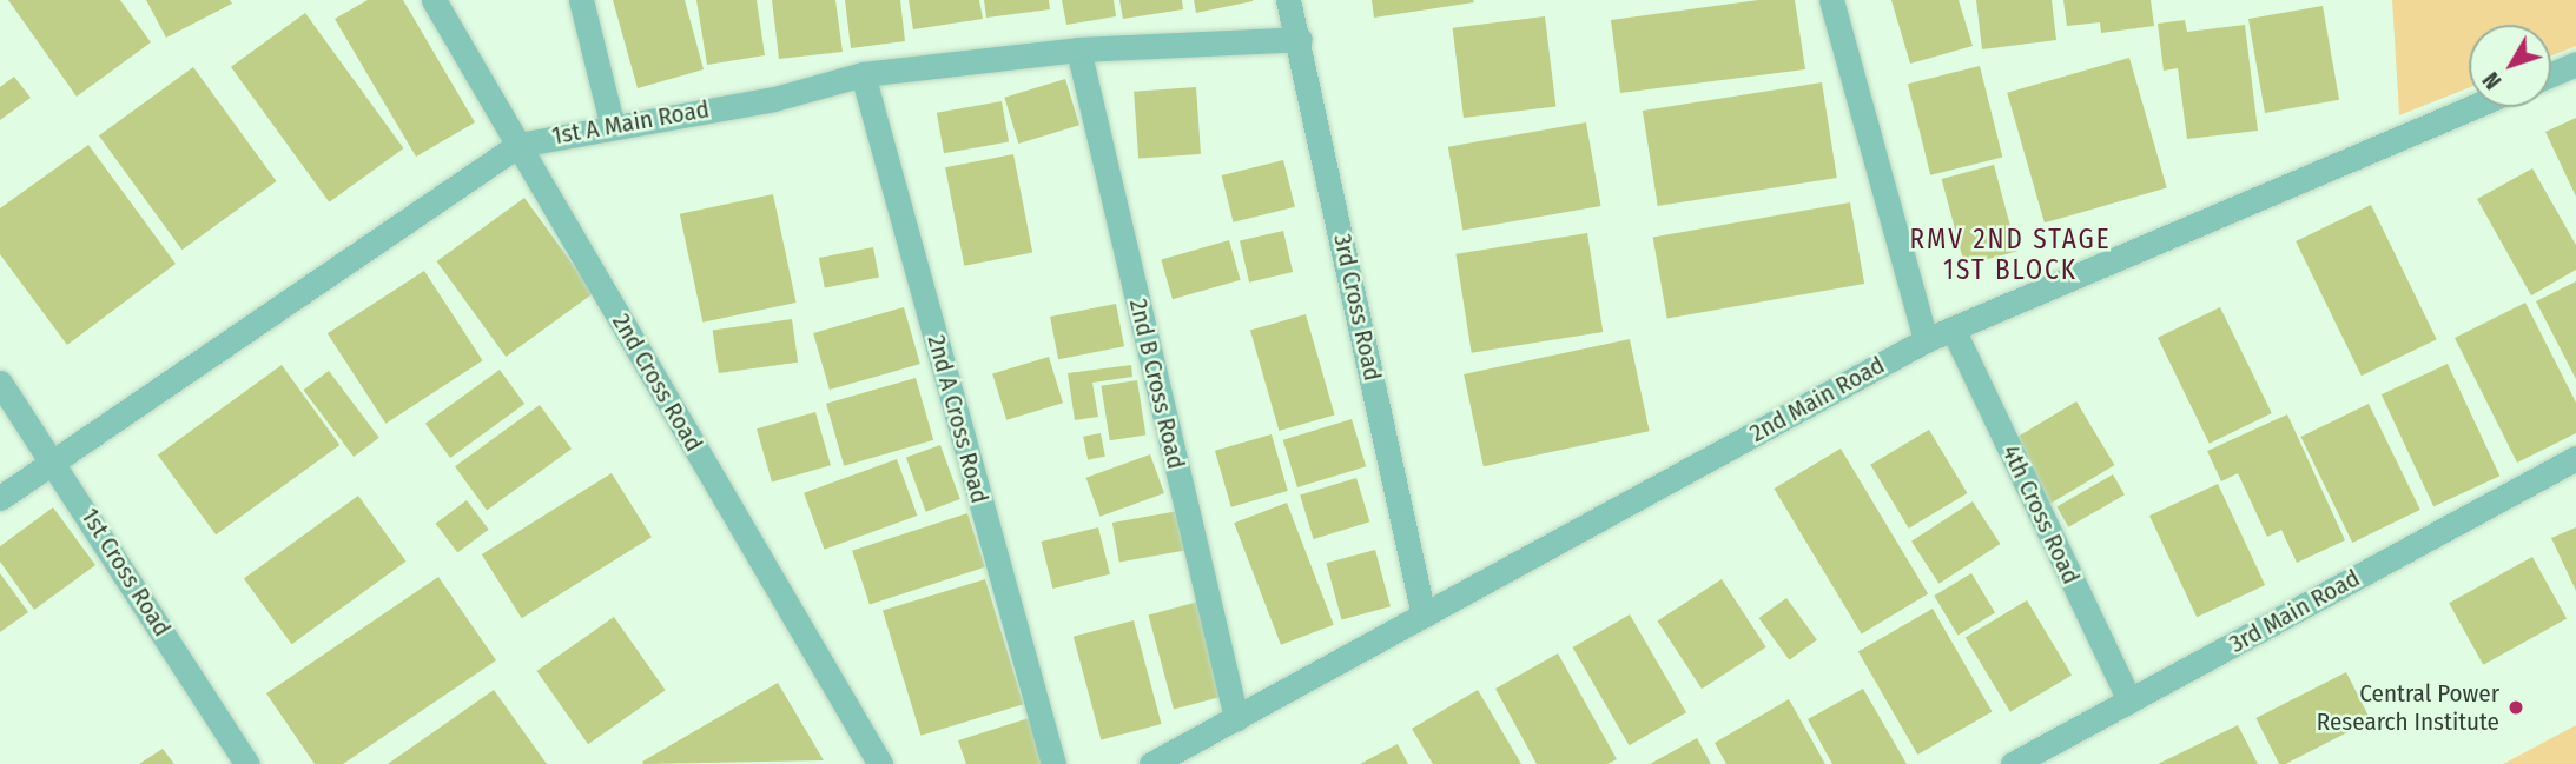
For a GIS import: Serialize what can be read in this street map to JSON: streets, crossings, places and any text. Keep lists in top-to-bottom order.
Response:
{
  "streets": {
    "street": [
      "1st A Main Road",
      "3rd Cross Road",
      "2nd Cross Road",
      "2nd B Cross Road",
      "2nd Main Road",
      "2nd A Cross Road",
      "4th Cross Road",
      "1st Cross Road",
      "3rd Main Road"
    ]
  },
  "crossings": [
    ["1st A Main Road", "3rd Cross Road"],
    ["1st A Main Road", "2nd Cross Road"],
    ["1st A Main Road", "2nd B Cross Road"],
    ["1st A Main Road", "2nd A Cross Road"],
    ["1st A Main Road", "1st Cross Road"],
    ["3rd Cross Road", "2nd Main Road"],
    ["2nd B Cross Road", "2nd Main Road"],
    ["2nd Main Road", "4th Cross Road"],
    ["4th Cross Road", "3rd Main Road"]
  ],
  "districts": ["RMV 2ND STAGE 1ST BLOCK"],
  "places": ["Central Power Research Institute"],
  "north": "bottom left"
}
